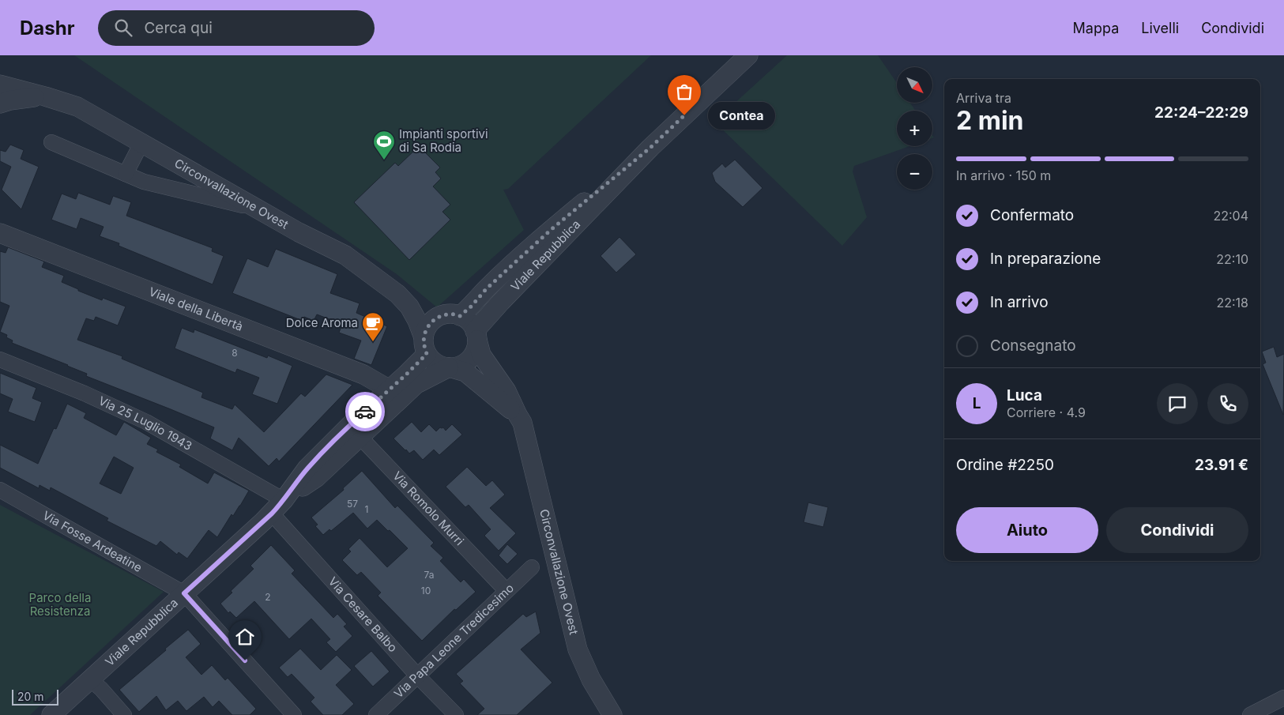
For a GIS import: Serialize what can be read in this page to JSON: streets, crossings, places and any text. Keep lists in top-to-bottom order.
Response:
{
  "streets": {
    "street": [
      "Circonvallazione Ovest",
      "Viale Repubblica",
      "Viale della Libertà",
      "Via 25 Luglio 1943",
      "Via Romolo Murri",
      "Via Fosse Ardeatine",
      "Via Cesare Balbo",
      "Via Papa Leone Tredicesimo"
    ]
  },
  "crossings": [
    ["Circonvallazione Ovest", "Viale Repubblica"],
    ["Viale Repubblica", "Viale della Libertà"],
    ["Viale Repubblica", "Via 25 Luglio 1943"],
    ["Viale Repubblica", "Via Romolo Murri"],
    ["Viale Repubblica", "Via Fosse Ardeatine"],
    ["Viale Repubblica", "Via Cesare Balbo"],
    ["Via 25 Luglio 1943", "Via Cesare Balbo"],
    ["Via Romolo Murri", "Via Papa Leone Tredicesimo"],
    ["Via Cesare Balbo", "Via Papa Leone Tredicesimo"]
  ],
  "parks": ["Parco della Resistenza"],
  "places": {
    "other": ["Contea"],
    "sports": ["Impianti sportivi di Sa Rodia"],
    "cafe": ["Dolce Aroma"]
  },
  "house_numbers": [
    "8",
    "57",
    "1",
    "7a",
    "10",
    "2"
  ],
  "scale_bar": "20 m",
  "north": "bottom right",
  "page": {
    "header": "Dashr",
    "search": "Cerca qui",
    "nav": ["Mappa", "Livelli", "Condividi"],
    "map_buttons": ["+", "−"],
    "heading": ["2 min", "Arriva tra", "22:24–22:29"],
    "panel": [
      "Luca",
      "Corriere · 4.9",
      "Ordine #2250",
      "23.91 €"
    ],
    "bubble": "Contea",
    "bar": "In arrivo · 150 m",
    "list": [
      ["Confermato", "22:04"],
      ["In preparazione", "22:10"],
      ["In arrivo", "22:18"],
      "Consegnato"
    ],
    "round": "L",
    "buttons": ["Aiuto", "Condividi"],
    "scale": "20 m"
  }
}
